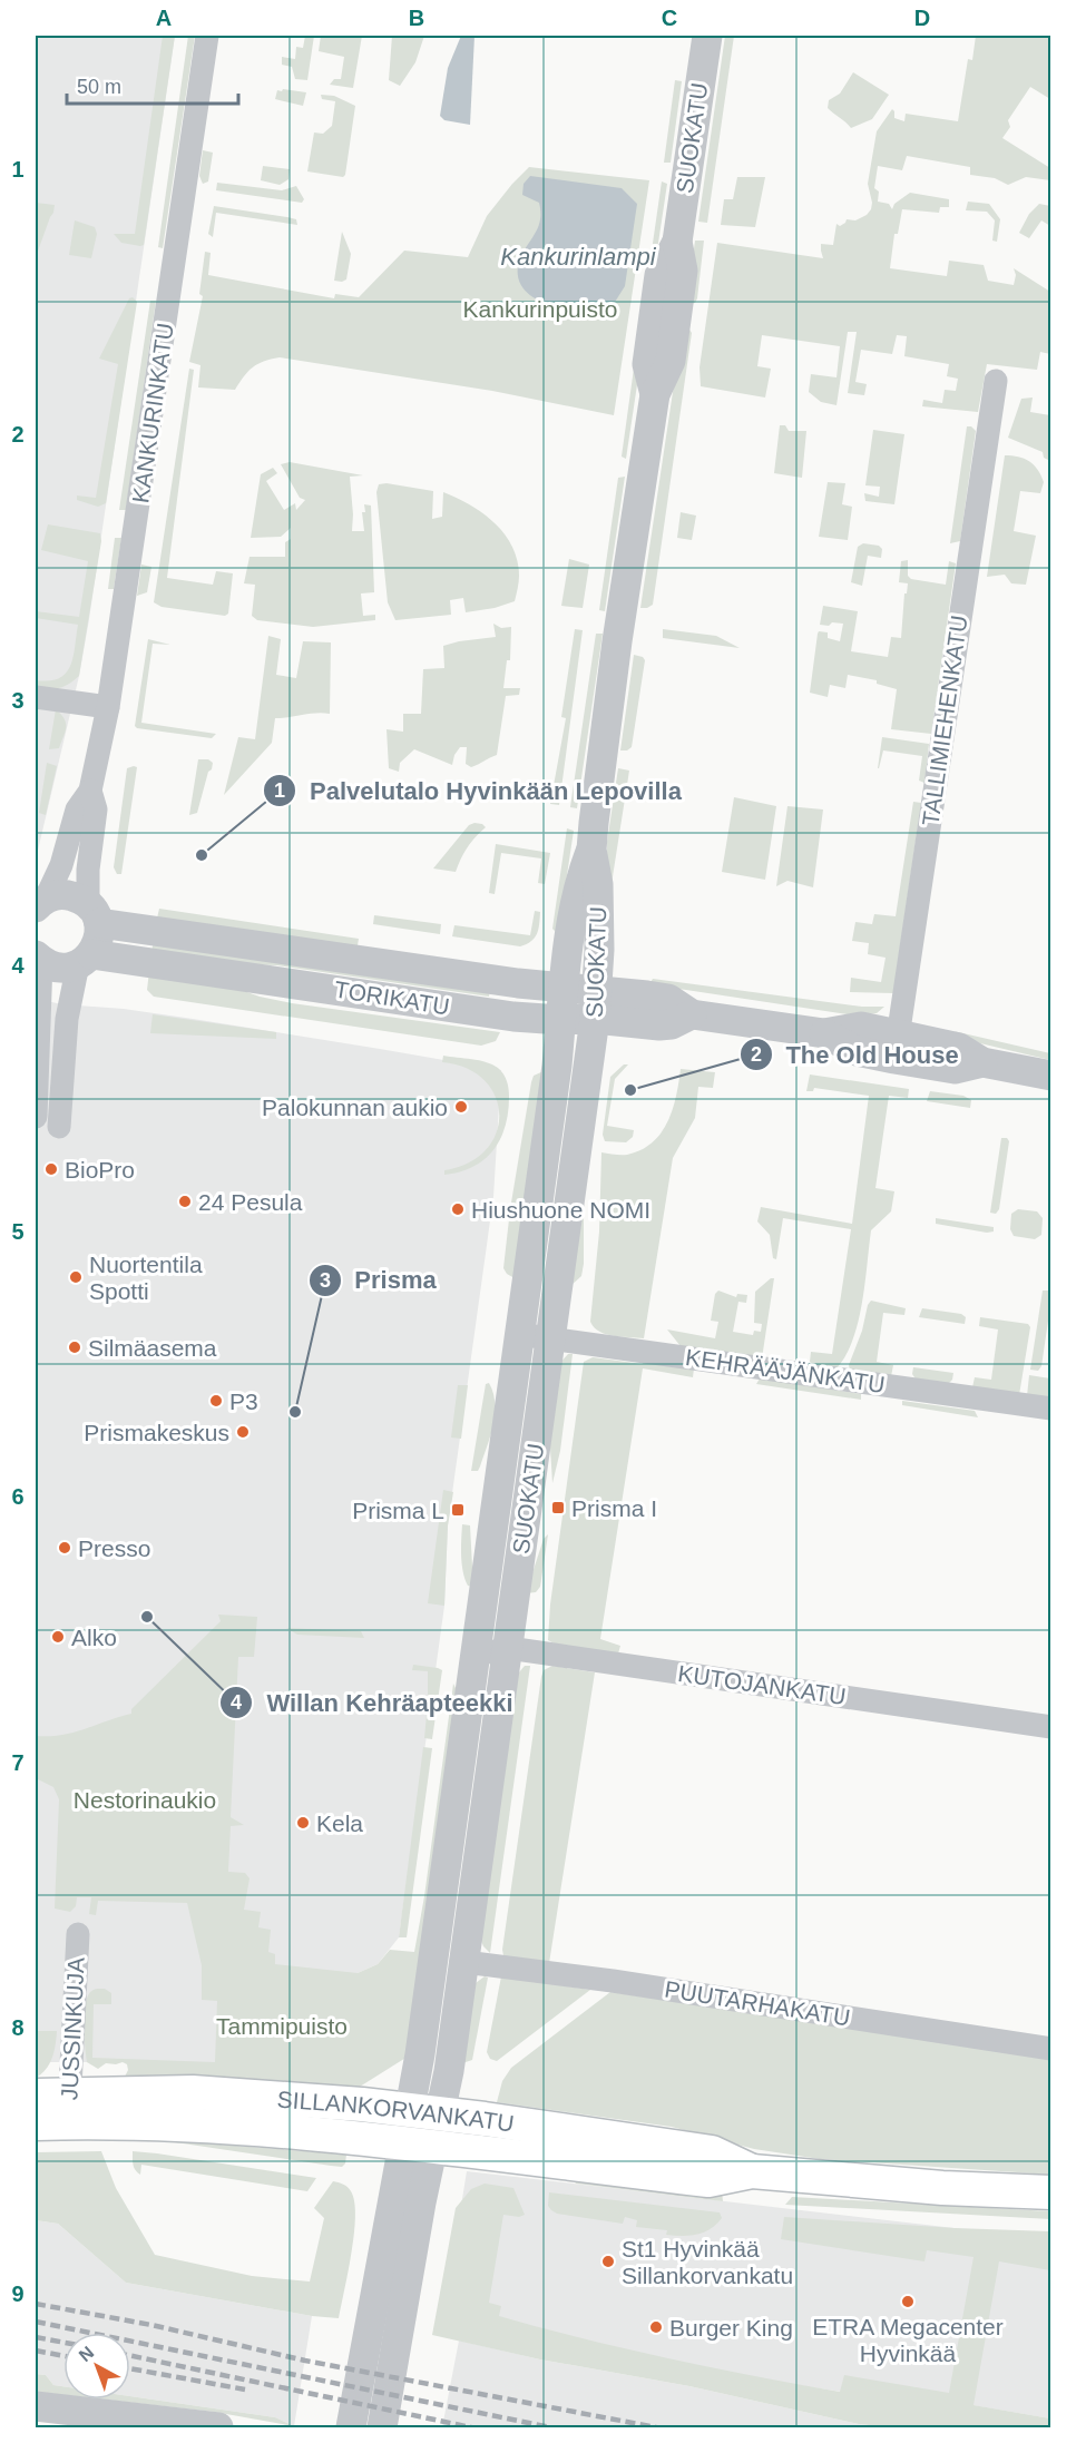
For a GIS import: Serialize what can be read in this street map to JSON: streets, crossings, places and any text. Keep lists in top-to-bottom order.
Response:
{
  "streets": {
    "main road": ["SILLANKORVANKATU"],
    "street": [
      "SUOKATU",
      "KANKURINKATU",
      "TALLIMIEHENKATU",
      "TORIKATU",
      "KEHRÄÄJÄNKATU",
      "KUTOJANKATU",
      "PUUTARHAKATU",
      "JUSSINKUJA"
    ]
  },
  "crossings": [
    ["SUOKATU", "TORIKATU"],
    ["SUOKATU", "KEHRÄÄJÄNKATU"],
    ["SUOKATU", "KUTOJANKATU"],
    ["SUOKATU", "PUUTARHAKATU"],
    ["SUOKATU", "SILLANKORVANKATU"],
    ["KANKURINKATU", "TORIKATU"],
    ["TALLIMIEHENKATU", "TORIKATU"],
    ["JUSSINKUJA", "SILLANKORVANKATU"]
  ],
  "water": ["Kankurinlampi"],
  "parks": ["Kankurinpuisto", "Nestorinaukio", "Tammipuisto"],
  "places": {
    "other": [
      "Palvelutalo Hyvinkään Lepovilla",
      "The Old House",
      "Palokunnan aukio",
      "BioPro",
      "24 Pesula",
      "Hiushuone NOMI",
      "Nuortentila Spotti",
      "Silmäasema",
      "P3",
      "Prisma",
      "Prismakeskus",
      "Presso",
      "Willan Kehräapteekki",
      "Alko",
      "Kela",
      "St1 Hyvinkää Sillankorvankatu",
      "ETRA Megacenter Hyvinkää",
      "Burger King"
    ],
    "transit": ["Prisma I", "Prisma L"]
  },
  "scale_bar": "50 m",
  "north": "top left",
  "grid": {
    "columns": [
      "A",
      "B",
      "C",
      "D"
    ],
    "rows": [
      "1",
      "2",
      "3",
      "4",
      "5",
      "6",
      "7",
      "8",
      "9"
    ]
  }
}
